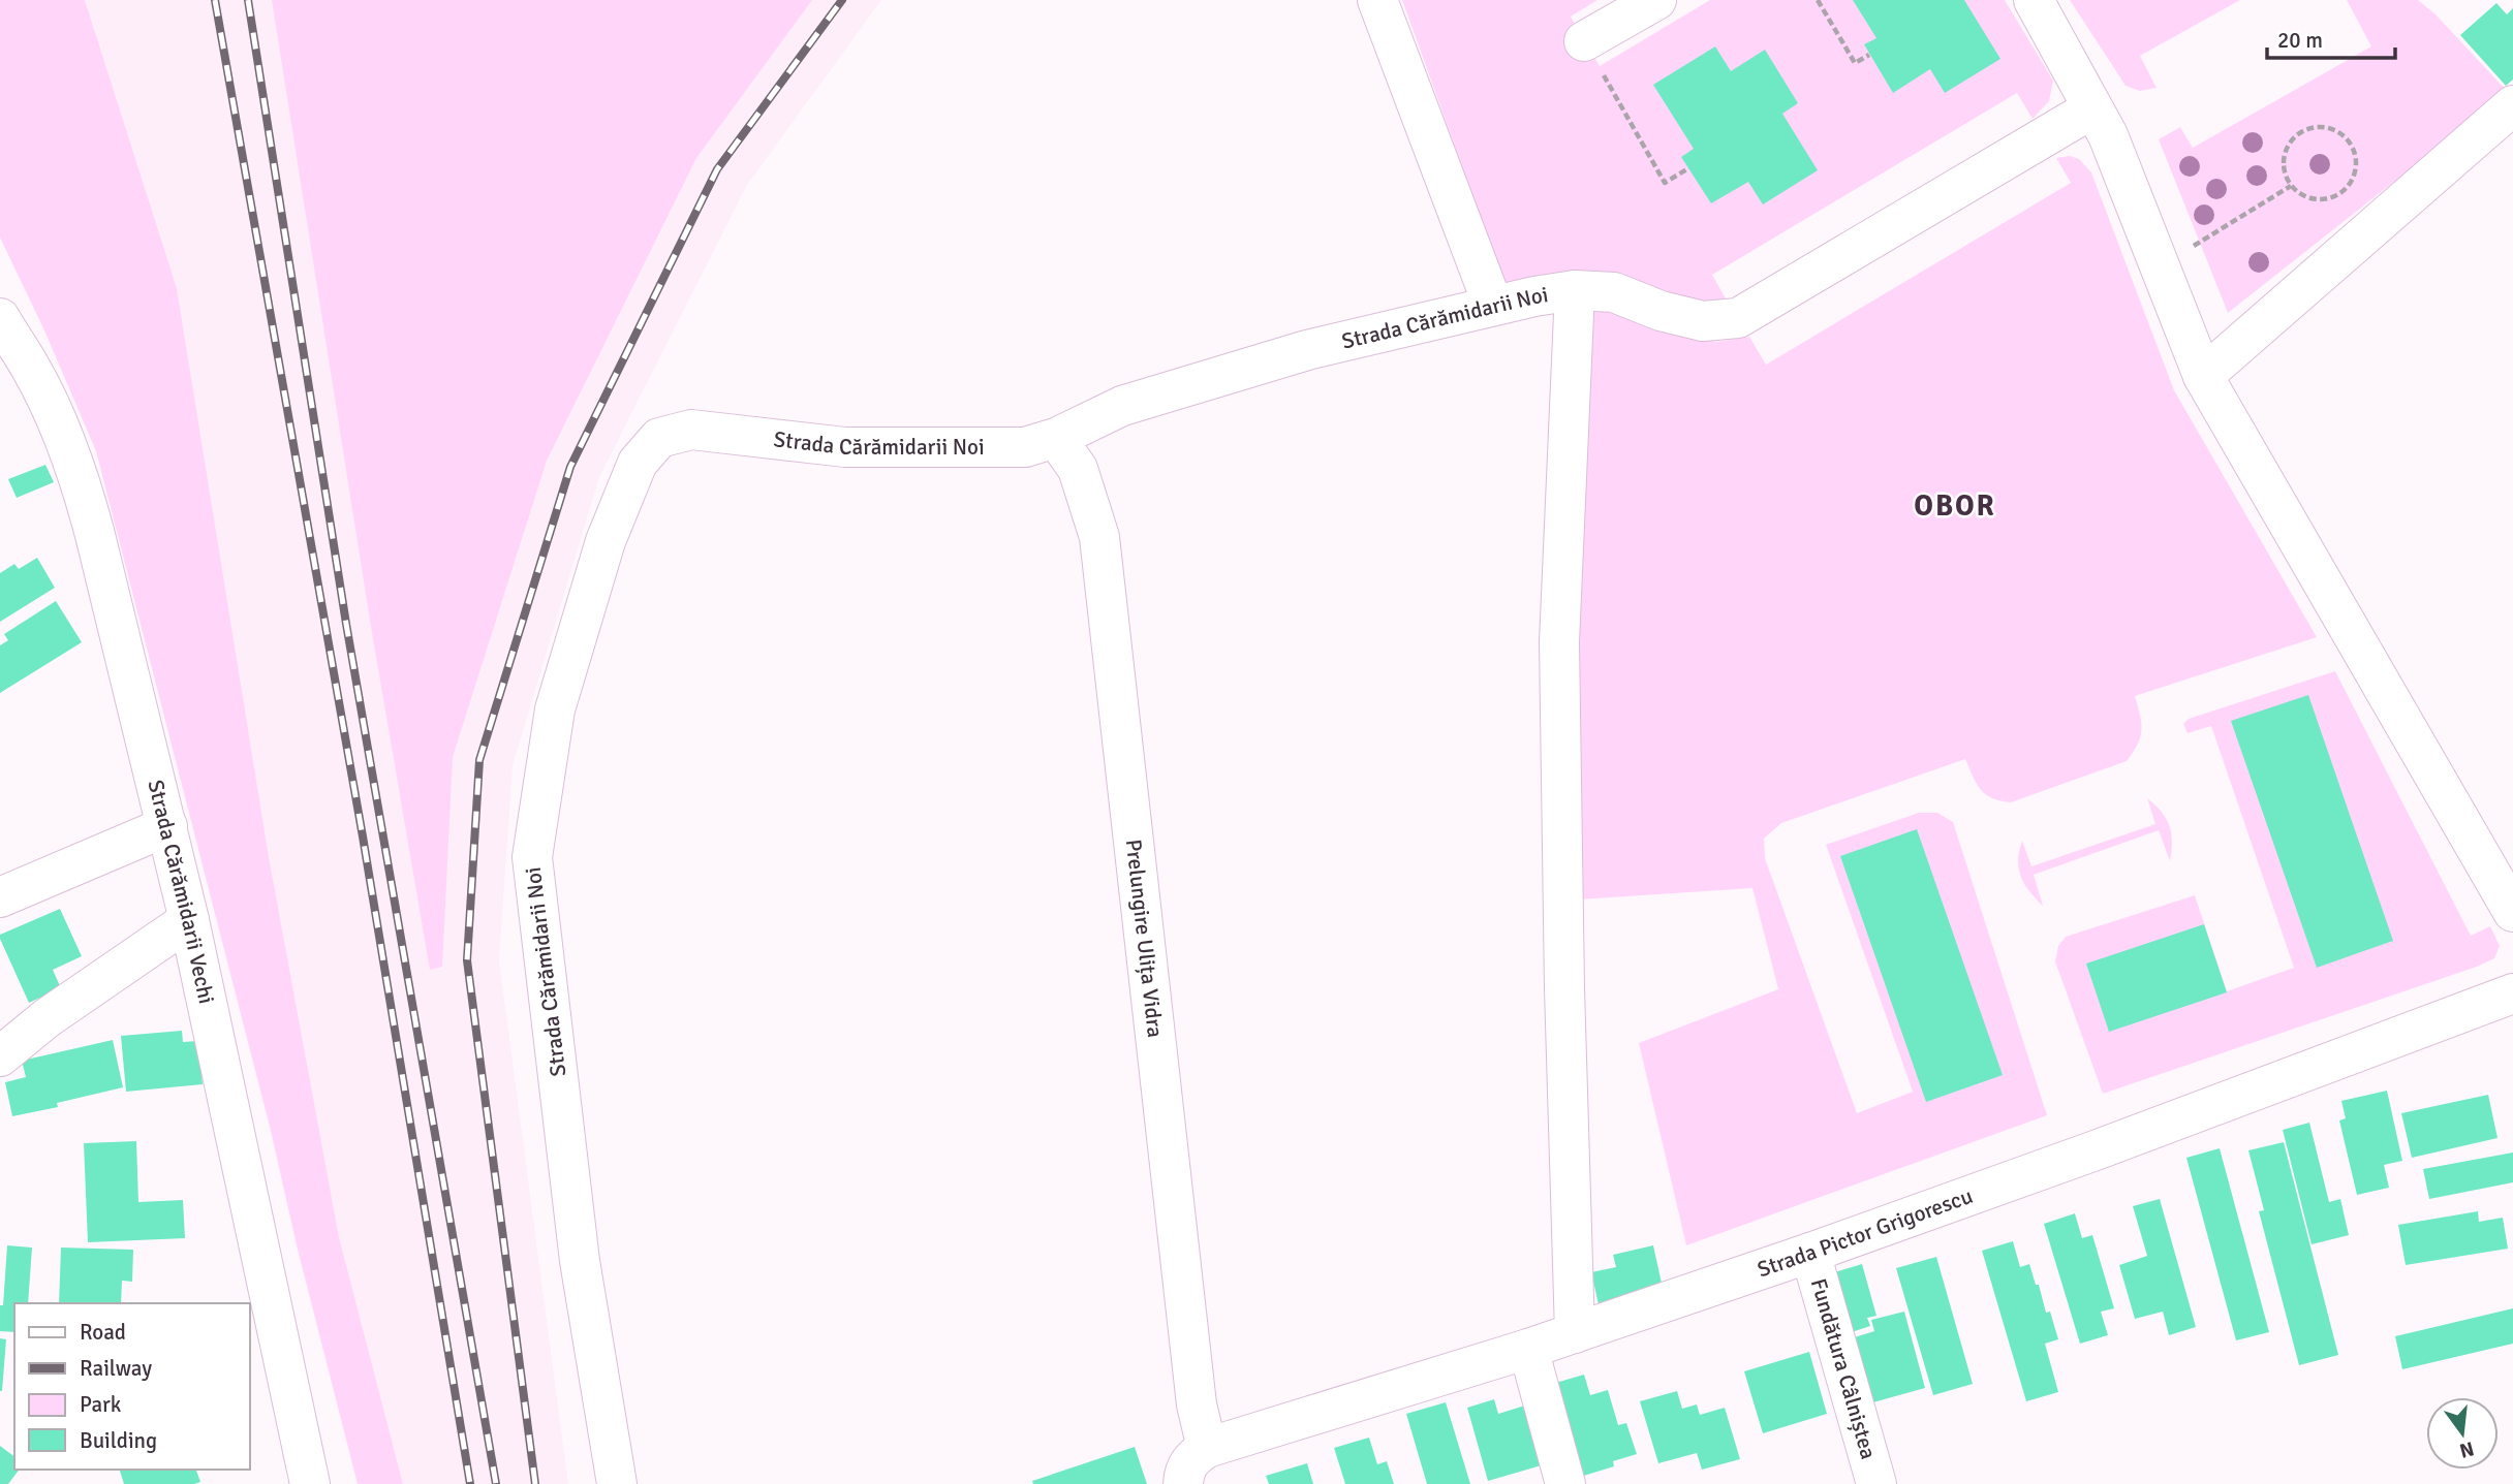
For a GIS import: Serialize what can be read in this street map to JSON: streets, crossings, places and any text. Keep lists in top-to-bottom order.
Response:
{
  "streets": {
    "street": [
      "Strada Cărămidarii Noi",
      "Strada Cărămidarii Vechi",
      "Prelungire Ulița Vidra",
      "Strada Pictor Grigorescu",
      "Fundătura Câlniștea"
    ]
  },
  "crossings": [
    ["Strada Cărămidarii Noi", "Prelungire Ulița Vidra"],
    ["Prelungire Ulița Vidra", "Strada Pictor Grigorescu"],
    ["Strada Pictor Grigorescu", "Fundătura Câlniștea"]
  ],
  "districts": ["OBOR"],
  "legend": [
    "Road",
    "Railway",
    "Park",
    "Building"
  ],
  "scale_bar": "20 m",
  "north": "bottom"
}
